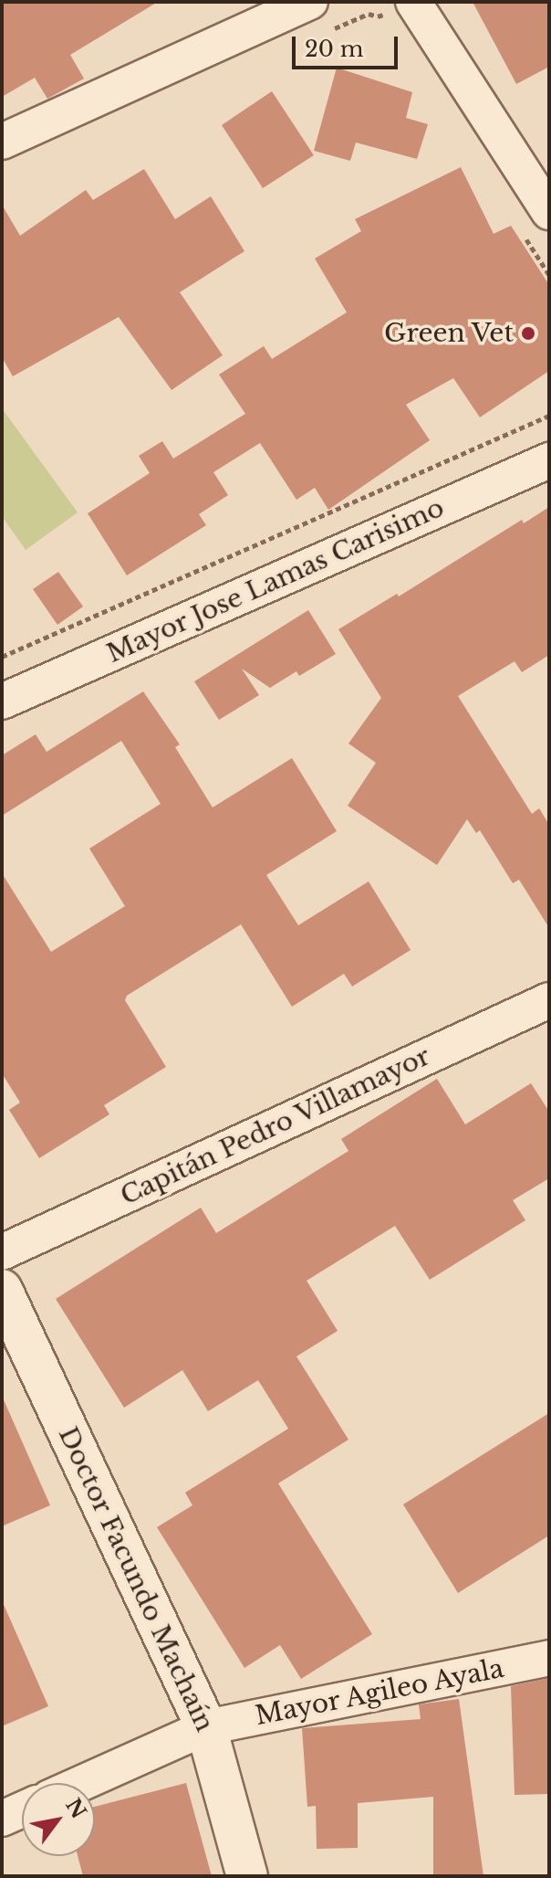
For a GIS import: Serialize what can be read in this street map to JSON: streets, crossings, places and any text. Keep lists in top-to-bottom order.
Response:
{
  "streets": {
    "main road": ["Doctor Facundo Machaín"],
    "street": ["Mayor Jose Lamas Carisimo", "Capitán Pedro Villamayor", "Mayor Agileo Ayala"]
  },
  "crossings": [
    ["Doctor Facundo Machaín", "Mayor Agileo Ayala"]
  ],
  "places": ["Green Vet"],
  "scale_bar": "20 m",
  "north": "top right"
}
